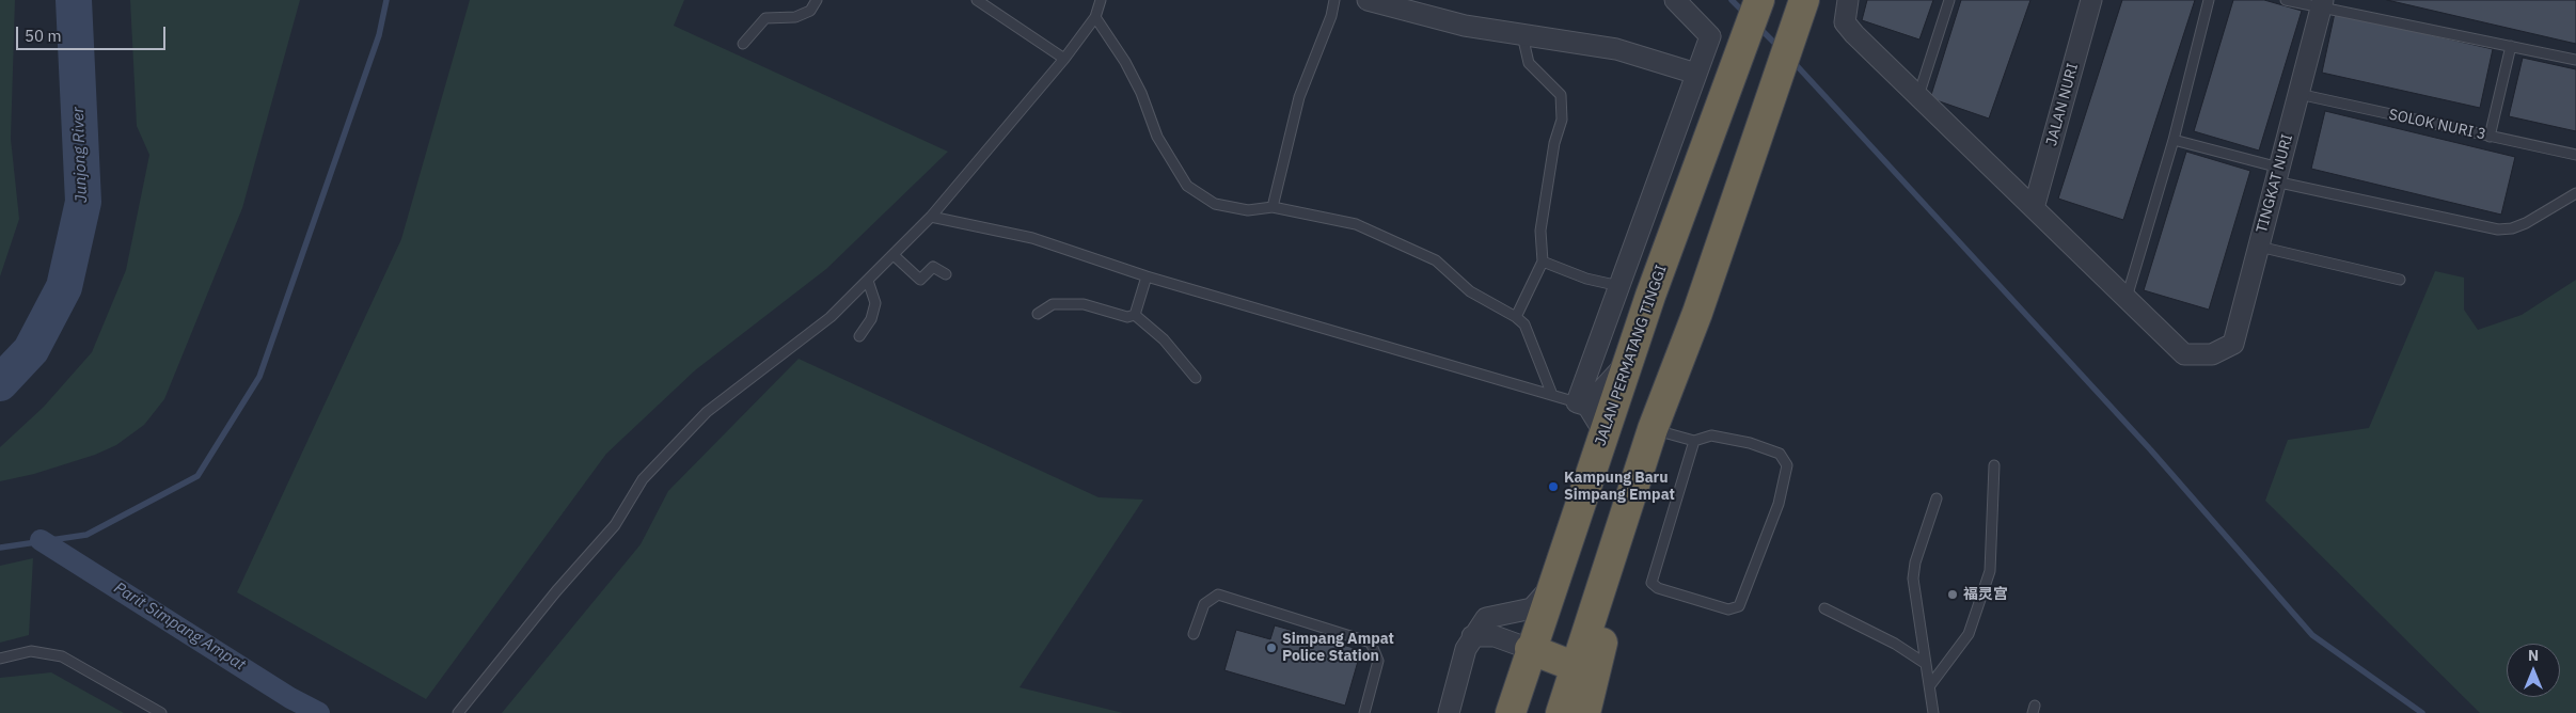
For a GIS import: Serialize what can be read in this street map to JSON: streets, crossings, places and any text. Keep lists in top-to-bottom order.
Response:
{
  "streets": {
    "highway": ["JALAN PERMATANG TINGGI"],
    "street": ["JALAN NURI", "TINGKAT NURI"],
    "lane": ["SOLOK NURI 3"]
  },
  "crossings": [
    ["SOLOK NURI 3", "TINGKAT NURI"]
  ],
  "water": ["Junjong River", "Parit Simpang Ampat"],
  "places": ["Kampung Baru Simpang Empat", "福灵宫", "Simpang Ampat Police Station"],
  "scale_bar": "50 m",
  "north": "top"
}
